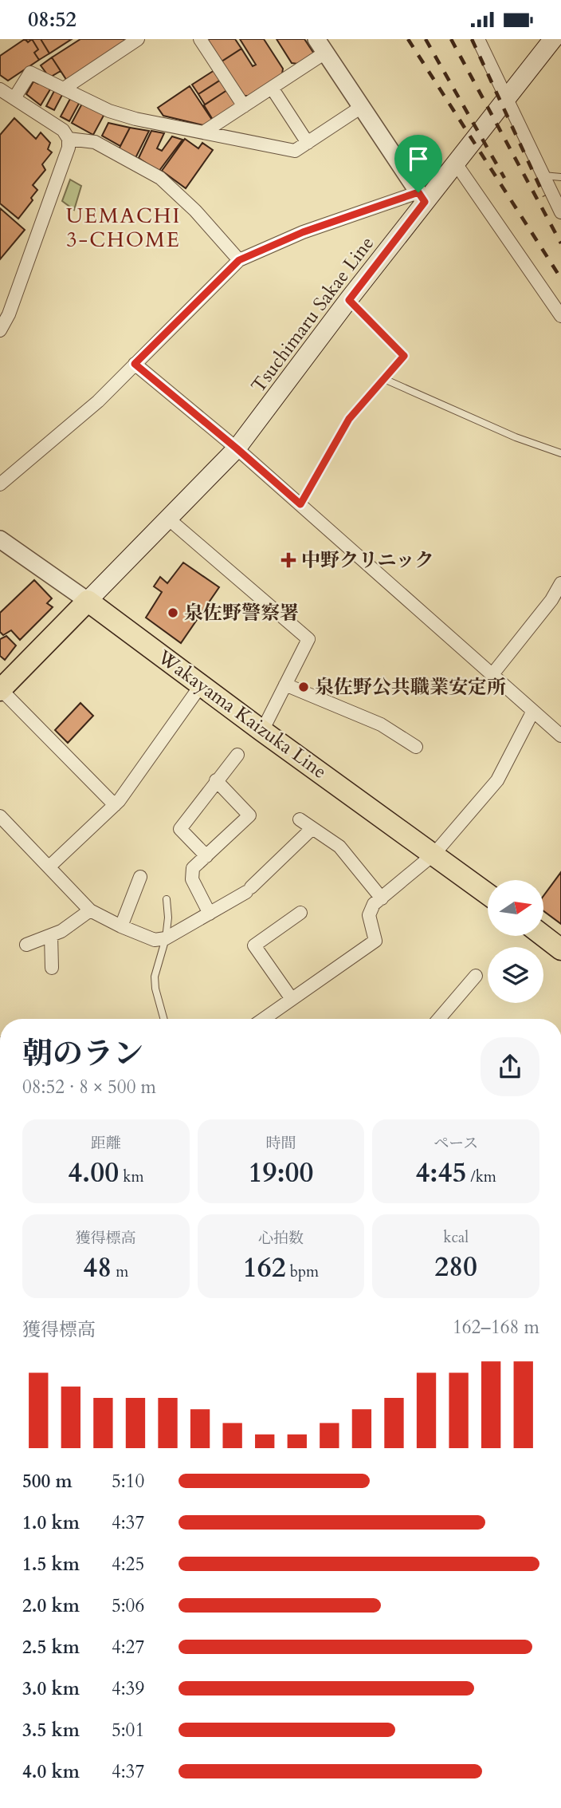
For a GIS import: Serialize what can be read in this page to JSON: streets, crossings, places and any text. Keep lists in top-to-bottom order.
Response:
{
  "streets": {
    "main road": ["Tsuchimaru Sakae Line", "Wakayama Kaizuka Line"]
  },
  "crossings": [
    ["Tsuchimaru Sakae Line", "Wakayama Kaizuka Line"]
  ],
  "districts": ["UEMACHI 3-CHOME"],
  "places": {
    "health": ["中野クリニック"],
    "other": ["泉佐野警察署", "泉佐野公共職業安定所"]
  },
  "north": "right",
  "page": {
    "status": "08:52",
    "heading": ["朝のラン", "08:52 · 8 × 500 m"],
    "stats": [
      ["距離", "4.00 km"],
      ["時間", "19:00"],
      ["ペース", "4:45 /km"],
      ["獲得標高", "48 m"],
      ["心拍数", "162 bpm"],
      ["kcal", "280"]
    ],
    "chart": ["獲得標高", "162–168 m"],
    "list": [
      {
        "name": "500 m",
        "note": "5:10"
      },
      {
        "name": "1.0 km",
        "note": "4:37"
      },
      {
        "name": "1.5 km",
        "note": "4:25"
      },
      {
        "name": "2.0 km",
        "note": "5:06"
      },
      {
        "name": "2.5 km",
        "note": "4:27"
      },
      {
        "name": "3.0 km",
        "note": "4:39"
      },
      {
        "name": "3.5 km",
        "note": "5:01"
      },
      {
        "name": "4.0 km",
        "note": "4:37"
      }
    ]
  }
}
